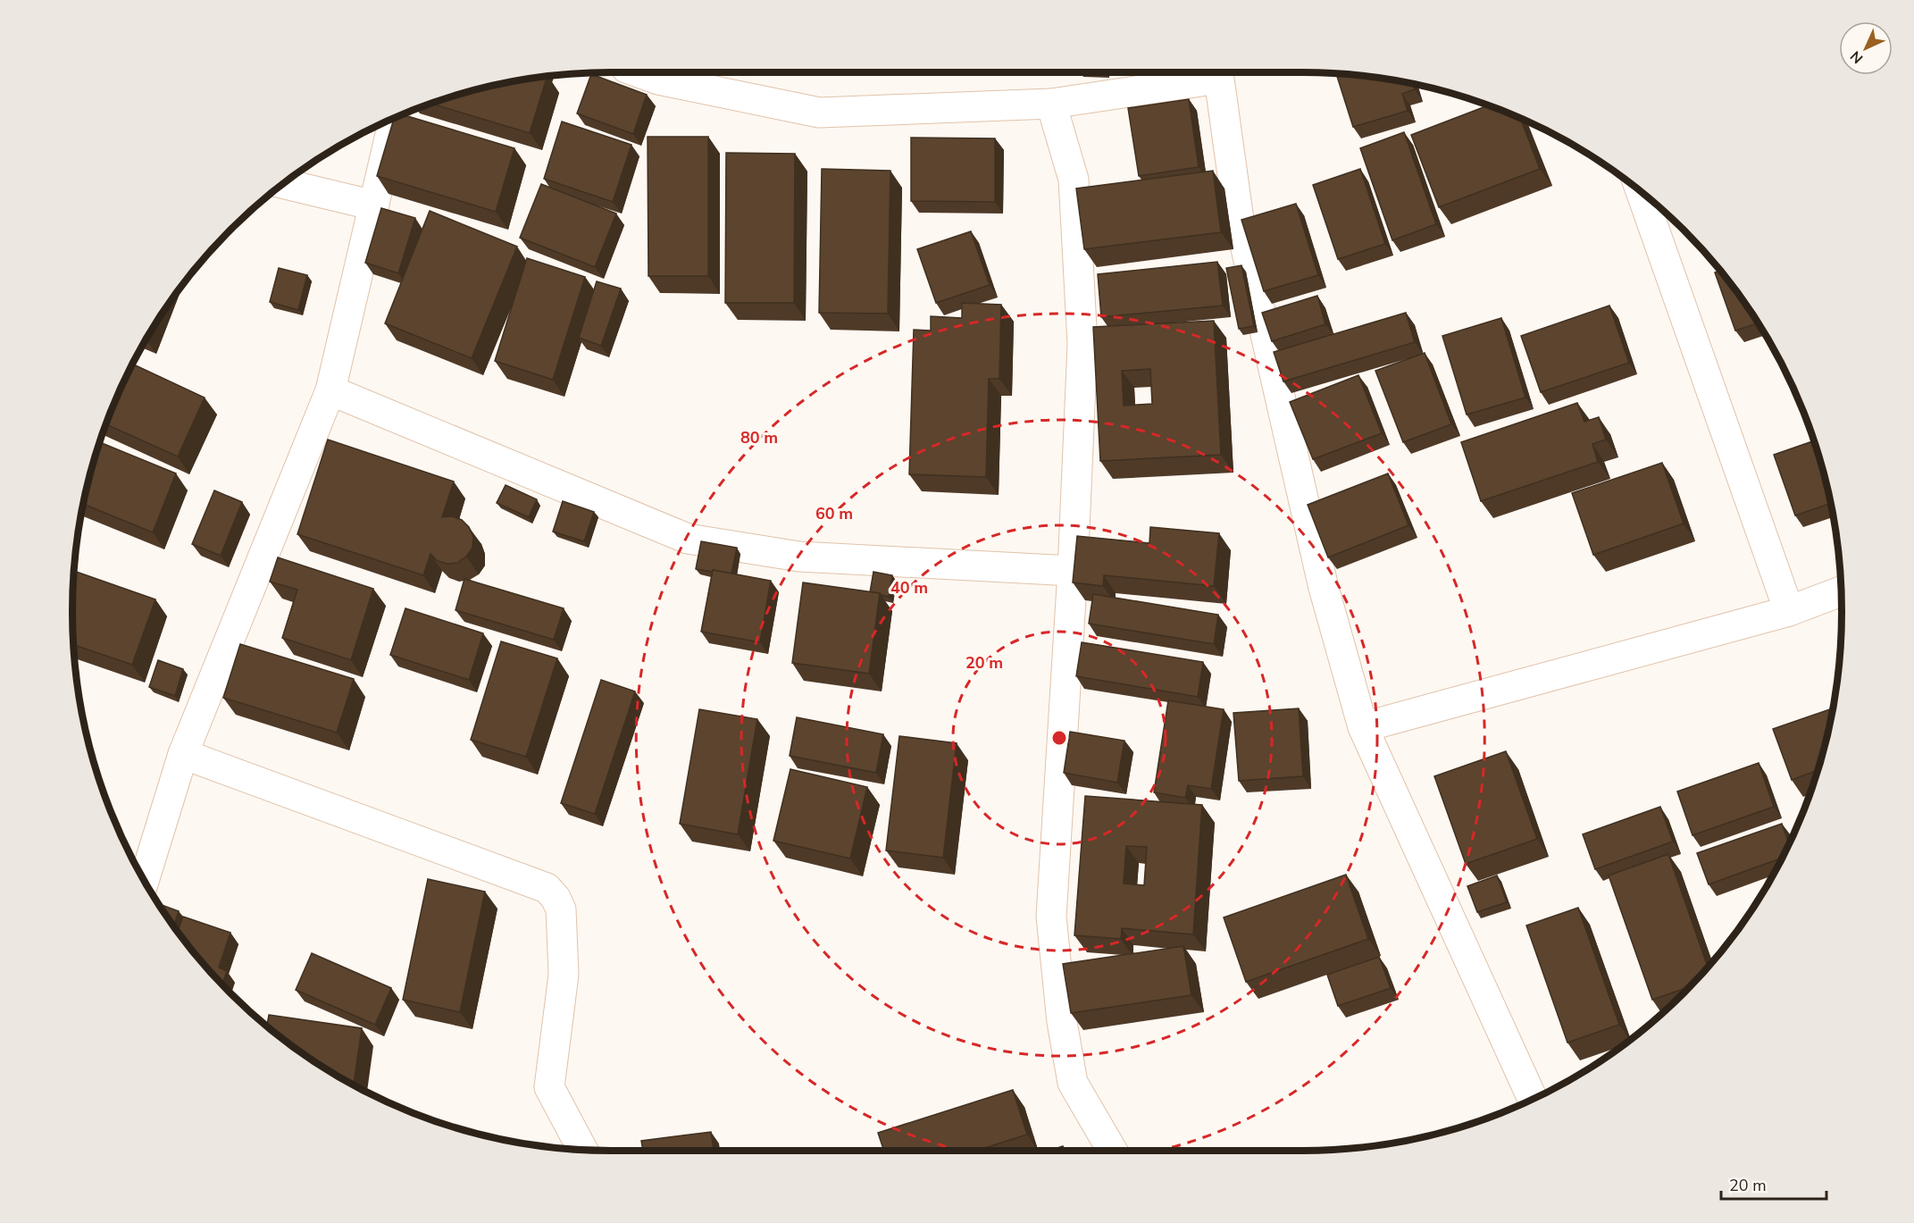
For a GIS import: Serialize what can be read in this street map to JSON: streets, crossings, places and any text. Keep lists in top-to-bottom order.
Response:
{
  "scale_bar": "20 m",
  "north": "bottom left",
  "rings": [
    "80 m",
    "60 m",
    "40 m",
    "20 m"
  ]
}
